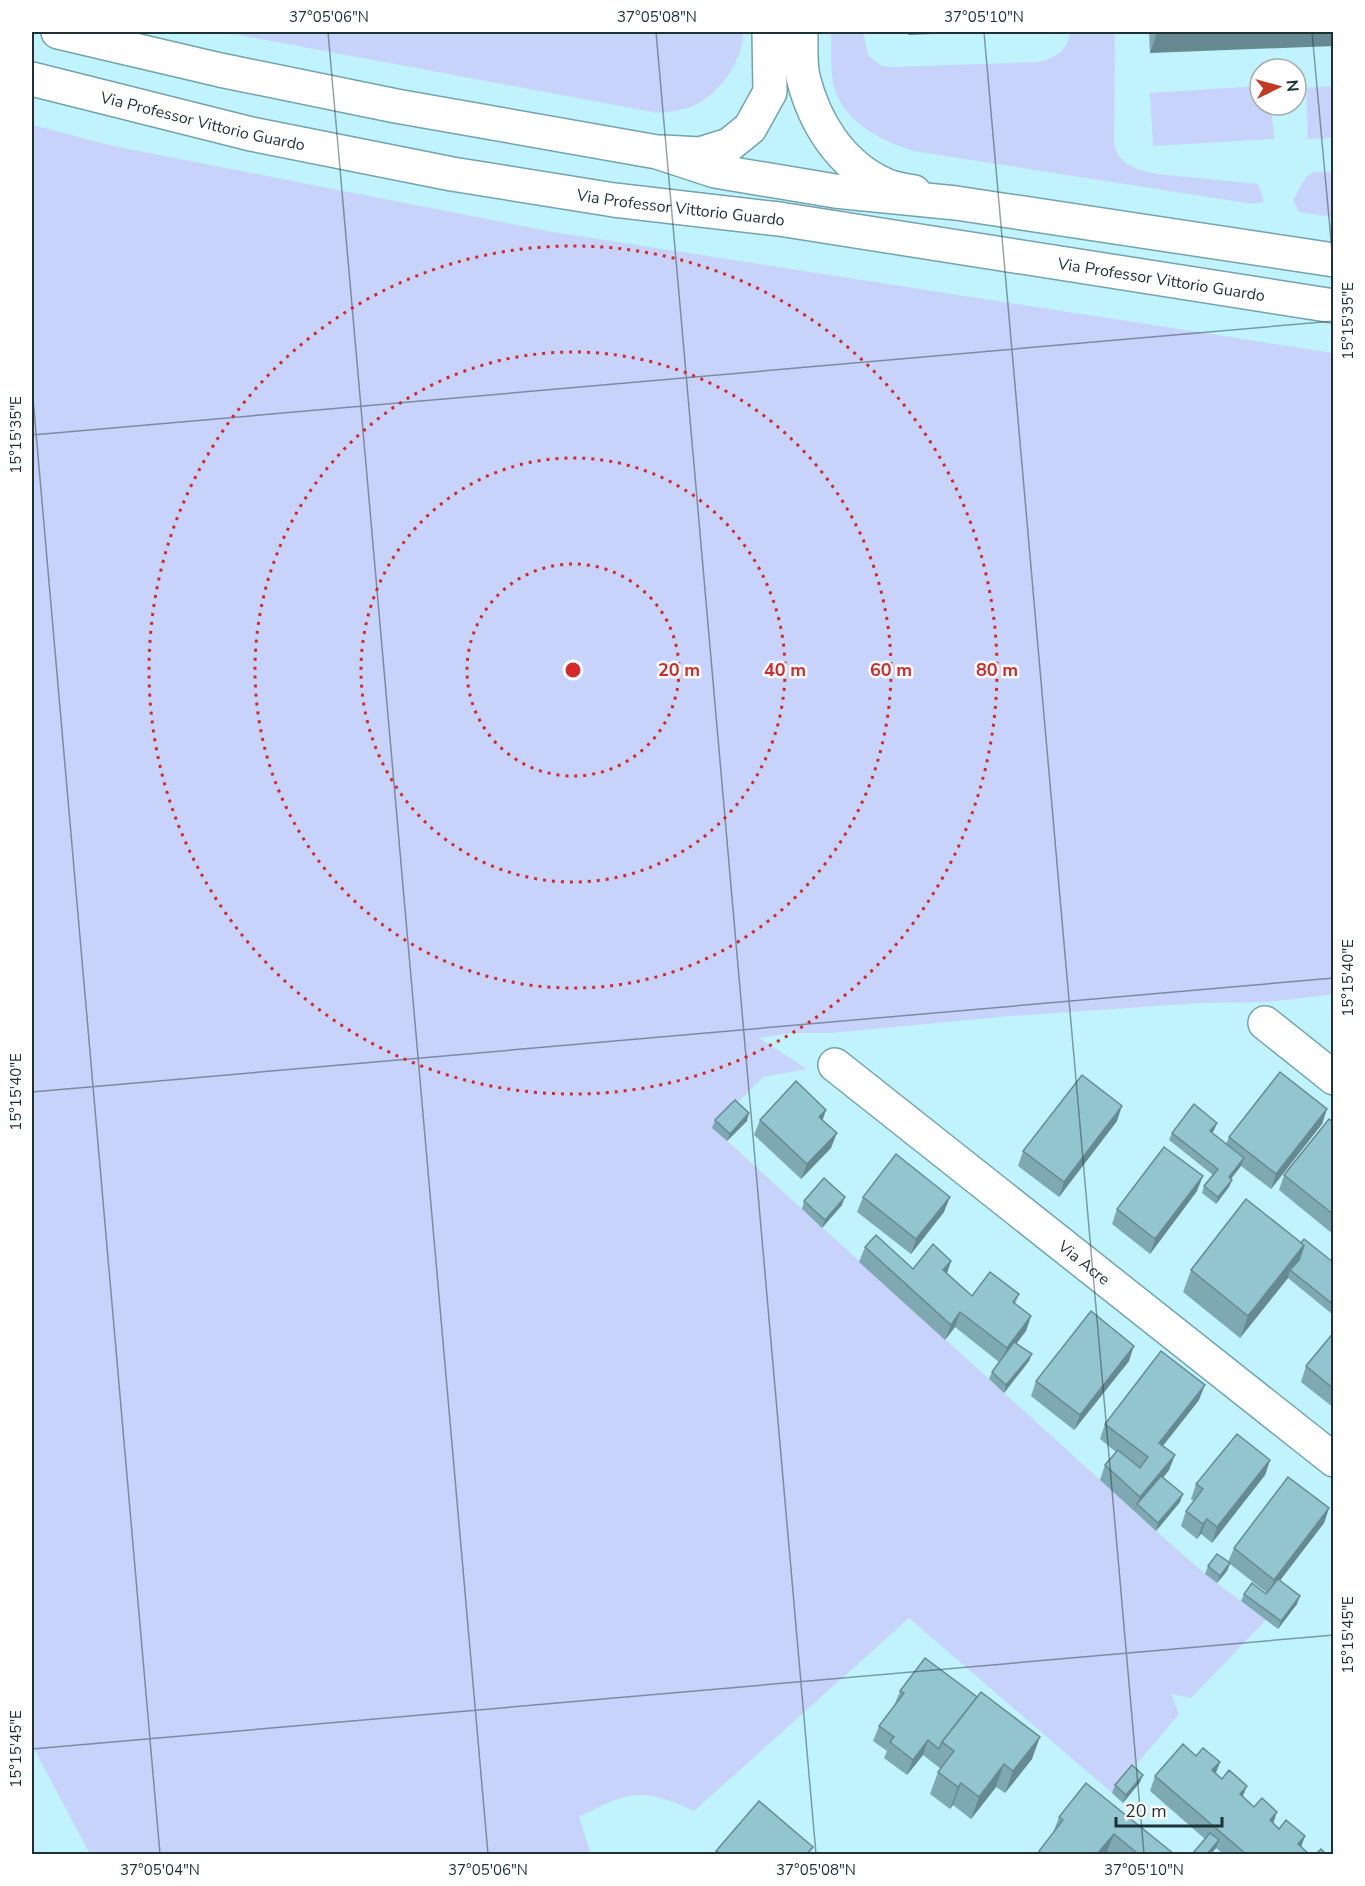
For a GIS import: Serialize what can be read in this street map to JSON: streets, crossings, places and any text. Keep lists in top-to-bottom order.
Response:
{
  "streets": {
    "street": ["Via Professor Vittorio Guardo", "Via Acre"]
  },
  "scale_bar": "20 m",
  "north": "right",
  "coordinates": [
    "37°05'06\"N",
    "37°05'08\"N",
    "37°05'10\"N",
    "15°15'35\"E",
    "15°15'40\"E",
    "15°15'45\"E",
    "37°05'04\"N"
  ],
  "rings": [
    "20 m",
    "40 m",
    "60 m",
    "80 m"
  ]
}
